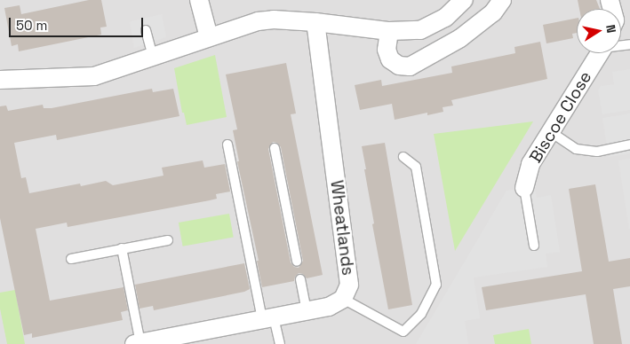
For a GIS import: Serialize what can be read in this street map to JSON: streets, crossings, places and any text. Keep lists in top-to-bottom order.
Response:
{
  "streets": {
    "street": ["Biscoe Close", "Wheatlands"]
  },
  "scale_bar": "50 m",
  "north": "right"
}
